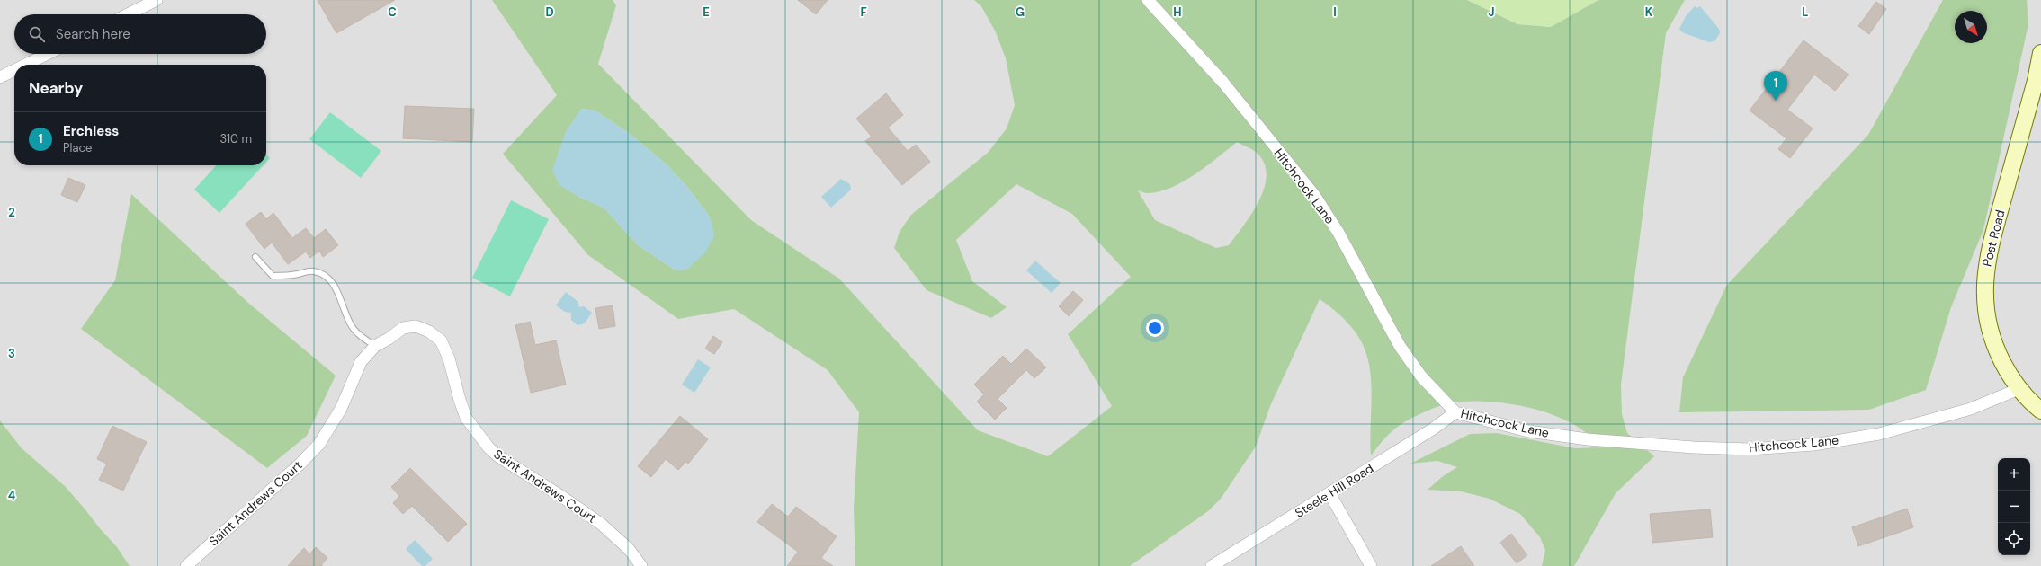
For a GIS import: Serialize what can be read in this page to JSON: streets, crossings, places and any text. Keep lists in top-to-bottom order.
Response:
{
  "streets": {
    "main road": ["Post Road"],
    "street": ["Hitchcock Lane", "Saint Andrews Court", "Steele Hill Road"]
  },
  "crossings": [
    ["Hitchcock Lane", "Post Road"],
    ["Hitchcock Lane", "Steele Hill Road"]
  ],
  "north": "bottom right",
  "page": {
    "search": "Search here",
    "heading": "Nearby",
    "pins": "1",
    "list": [
      {
        "mark": "1",
        "name": "Erchless",
        "note": "Place",
        "value": "310 m"
      }
    ],
    "map_buttons": ["+", "−"]
  },
  "grid": {
    "columns": [
      "C",
      "D",
      "E",
      "F",
      "G",
      "H",
      "I",
      "J",
      "K",
      "L"
    ],
    "rows": ["2", "3", "4"]
  }
}
